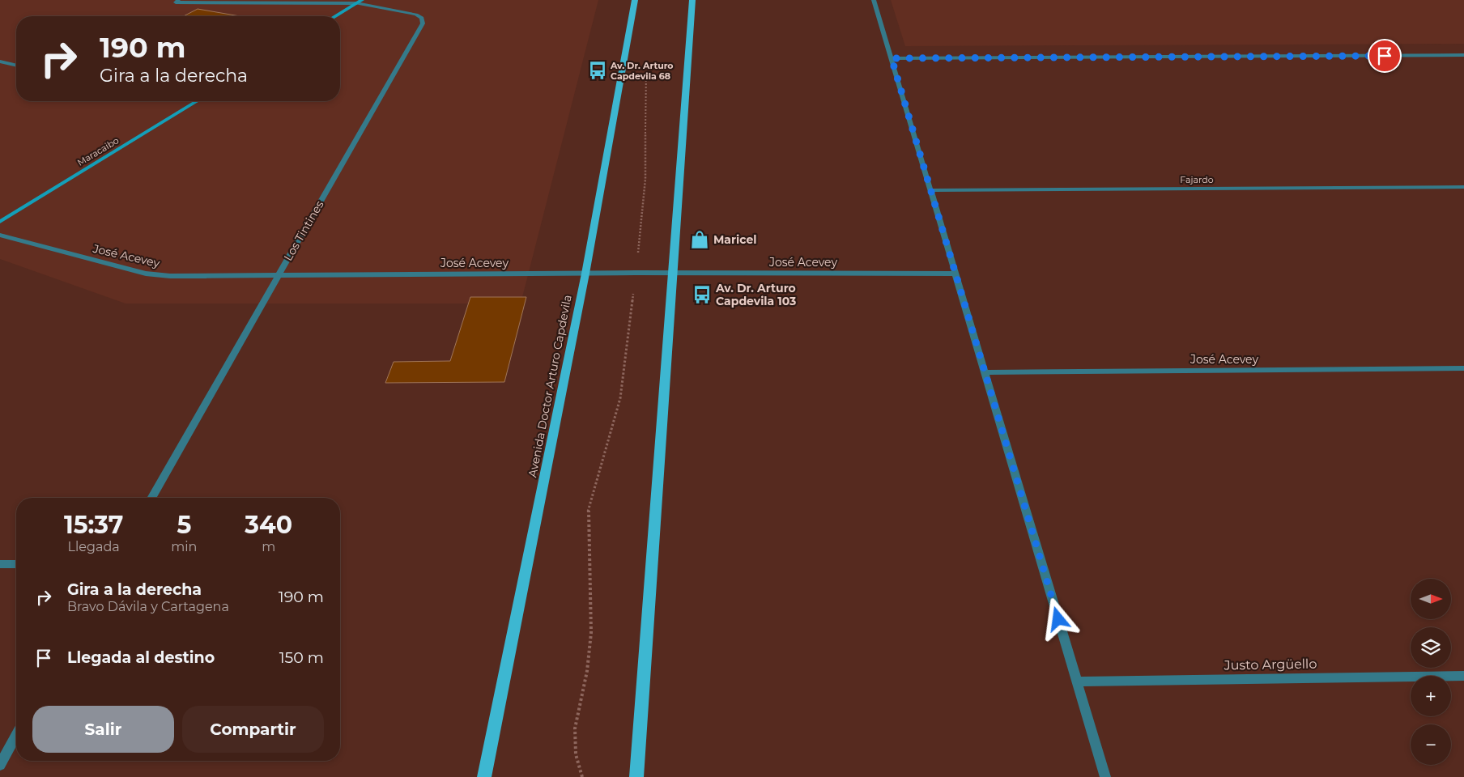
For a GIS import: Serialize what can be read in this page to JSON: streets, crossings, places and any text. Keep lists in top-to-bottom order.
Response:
{
  "streets": {
    "main road": ["Maracaibo", "Avenida Doctor Arturo Capdevila"],
    "street": [
      "Fajardo",
      "Los Tintines",
      "José Acevey",
      "Justo Argüello"
    ]
  },
  "crossings": [
    ["Los Tintines", "José Acevey"],
    ["José Acevey", "Avenida Doctor Arturo Capdevila"]
  ],
  "places": {
    "bus stop": ["Av. Dr. Arturo Capdevila 68", "Av. Dr. Arturo Capdevila 103"],
    "shop": ["Maricel"]
  },
  "north": "right",
  "page": {
    "turn": ["190 m", "Gira a la derecha"],
    "eta": [
      "15:37",
      "Llegada",
      "5",
      "min",
      "340",
      "m"
    ],
    "list": [
      {
        "name": "Gira a la derecha",
        "note": "Bravo Dávila y Cartagena",
        "value": "190 m"
      },
      {
        "name": "Llegada al destino",
        "value": "150 m"
      }
    ],
    "map_buttons": ["+", "−"],
    "buttons": ["Salir", "Compartir"]
  }
}
